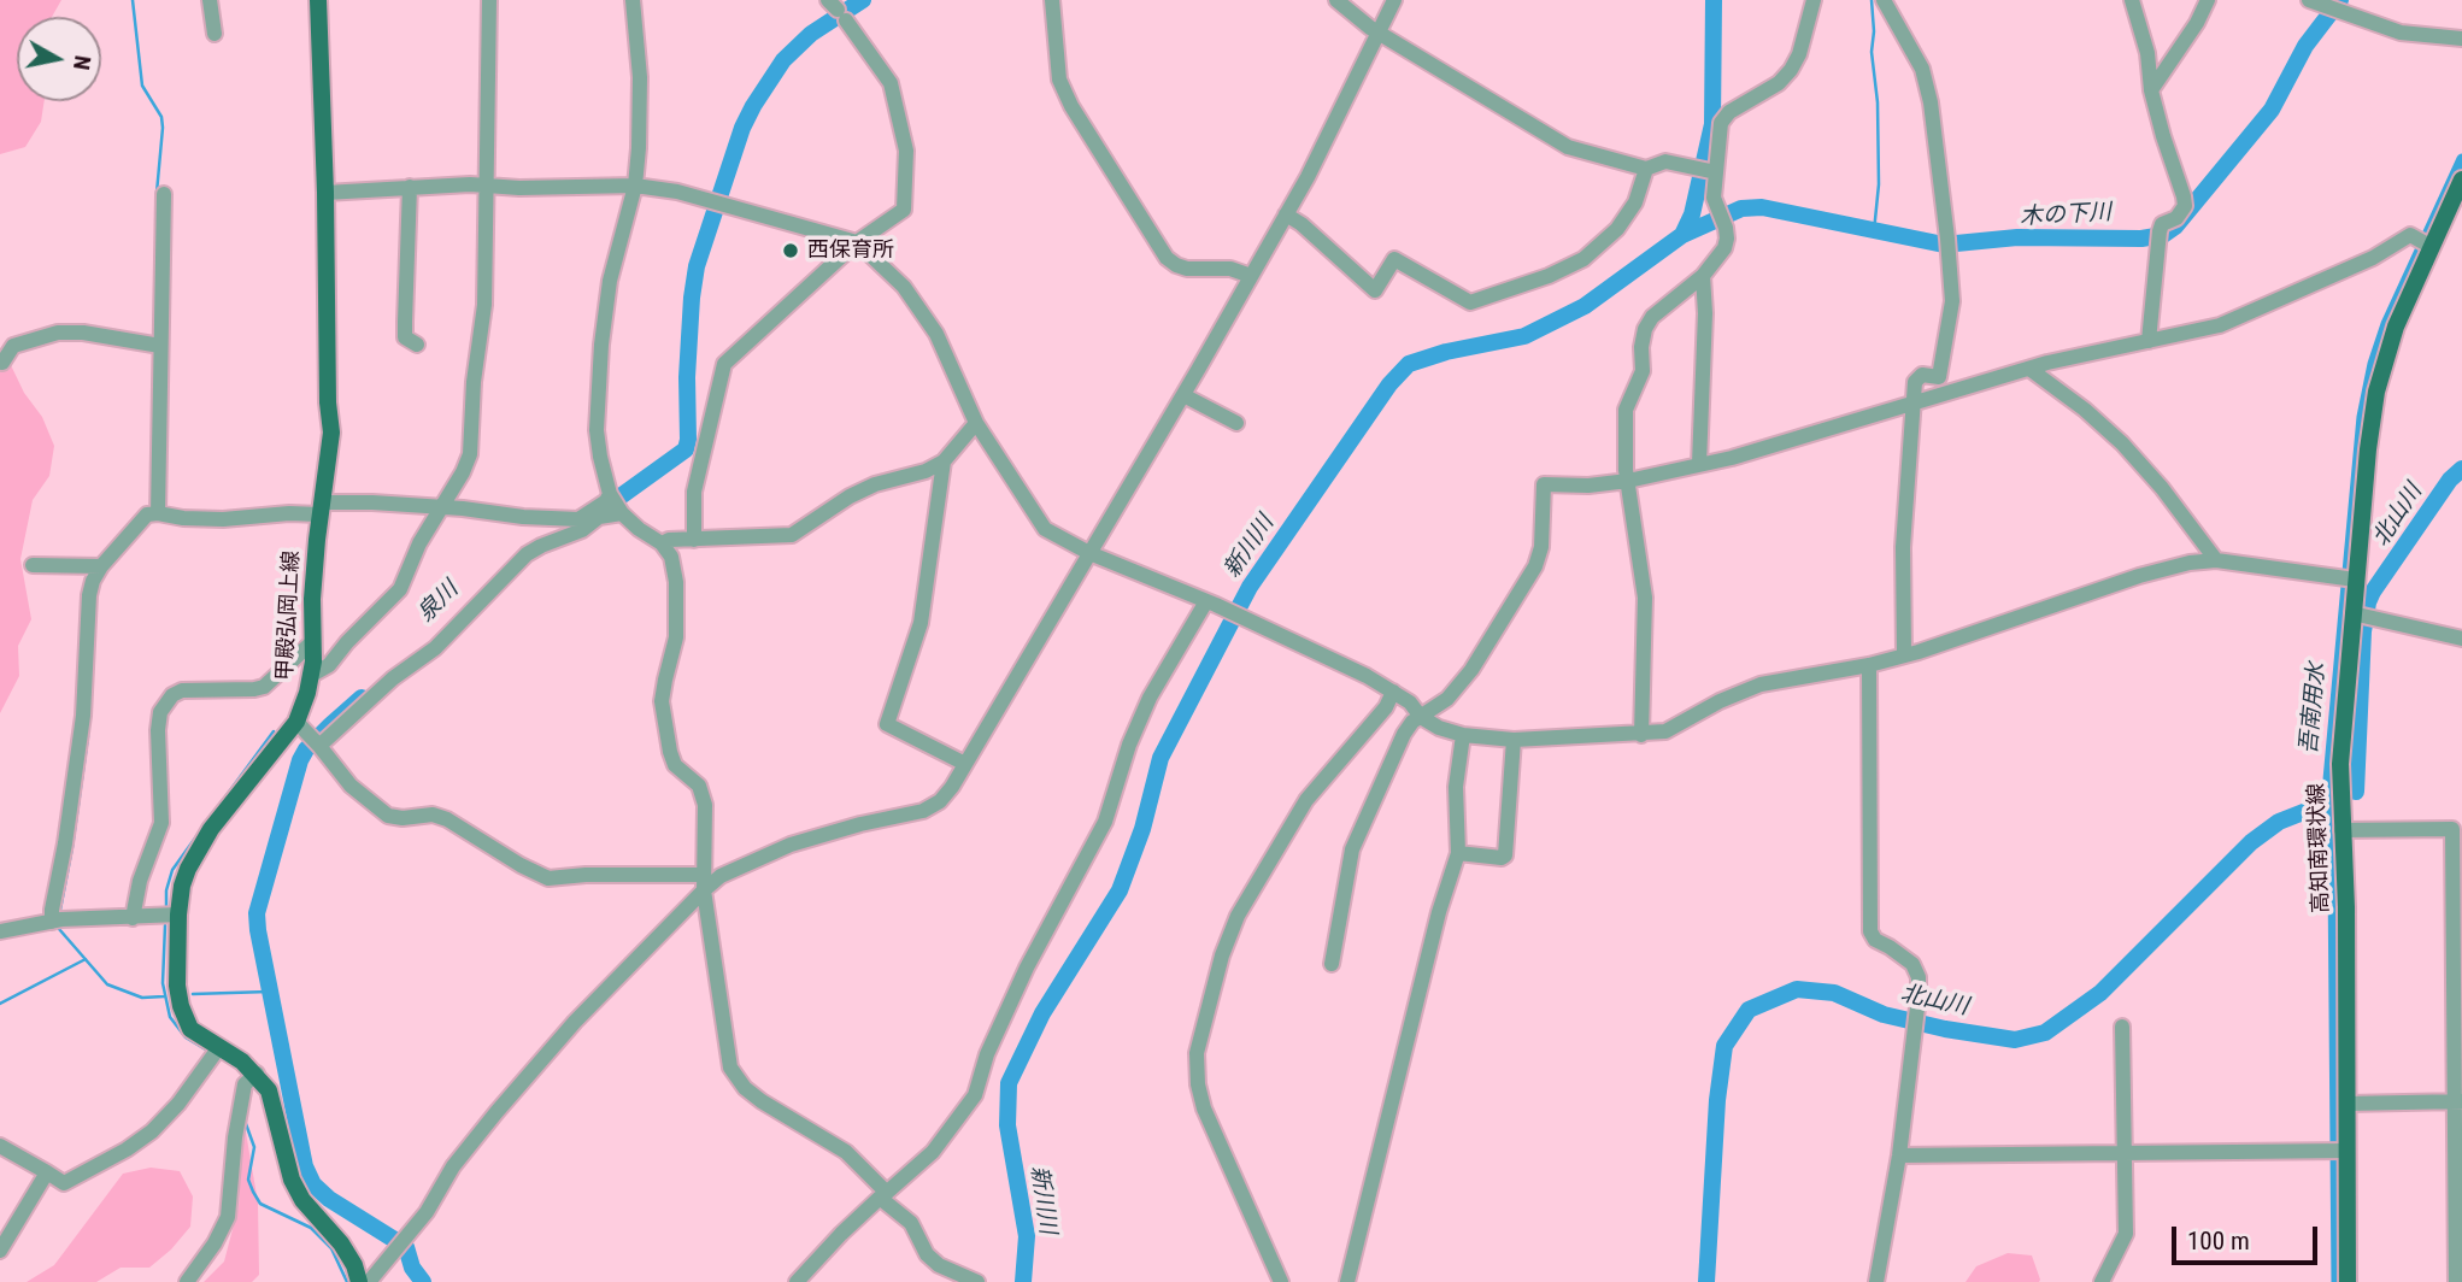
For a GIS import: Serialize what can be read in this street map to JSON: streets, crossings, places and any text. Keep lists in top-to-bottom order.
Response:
{
  "streets": {
    "main road": ["甲殿弘岡上線", "高知南環状線"]
  },
  "water": [
    "木の下川",
    "北山川",
    "新川川",
    "泉川",
    "吾南用水"
  ],
  "places": ["西保育所"],
  "scale_bar": "100 m",
  "north": "right"
}
